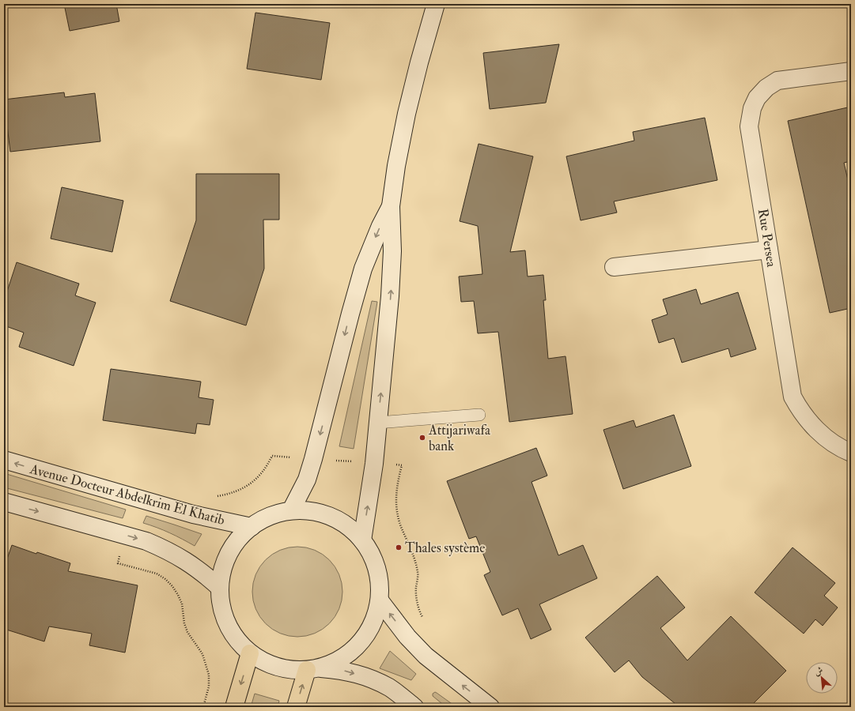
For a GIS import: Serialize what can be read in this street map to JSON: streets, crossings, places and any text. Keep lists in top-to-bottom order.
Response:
{
  "streets": {
    "main road": ["Rue Persea", "Avenue Docteur Abdelkrim El Khatib"]
  },
  "places": ["Attijariwafa bank", "Thales système"],
  "north": "top left"
}
